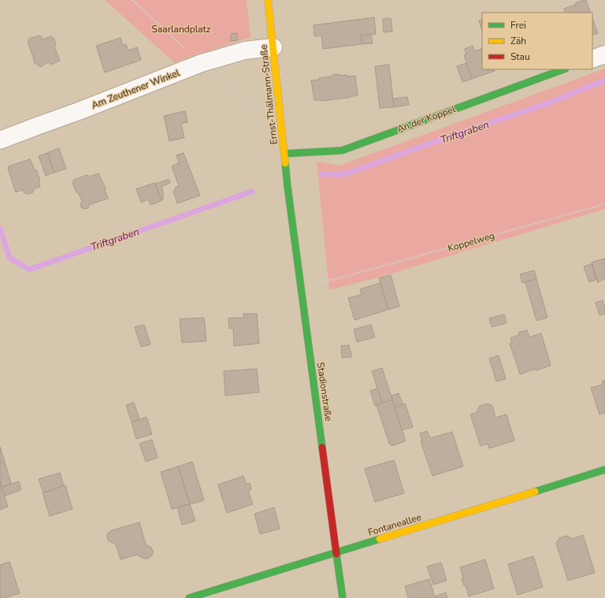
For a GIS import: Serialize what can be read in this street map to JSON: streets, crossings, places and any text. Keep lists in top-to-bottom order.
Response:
{
  "streets": {
    "street": [
      "Am Zeuthener Winkel",
      "Ernst-Thälmann-Straße",
      "An der Koppel",
      "Stadionstraße",
      "Fontaneallee"
    ],
    "path": ["Koppelweg"]
  },
  "crossings": [
    ["Am Zeuthener Winkel", "Ernst-Thälmann-Straße"],
    ["Ernst-Thälmann-Straße", "An der Koppel"],
    ["Ernst-Thälmann-Straße", "Stadionstraße"],
    ["Stadionstraße", "Fontaneallee"]
  ],
  "water": ["Triftgraben"],
  "parks": ["Saarlandplatz"],
  "legend": ["Frei", "Zäh", "Stau"]
}
